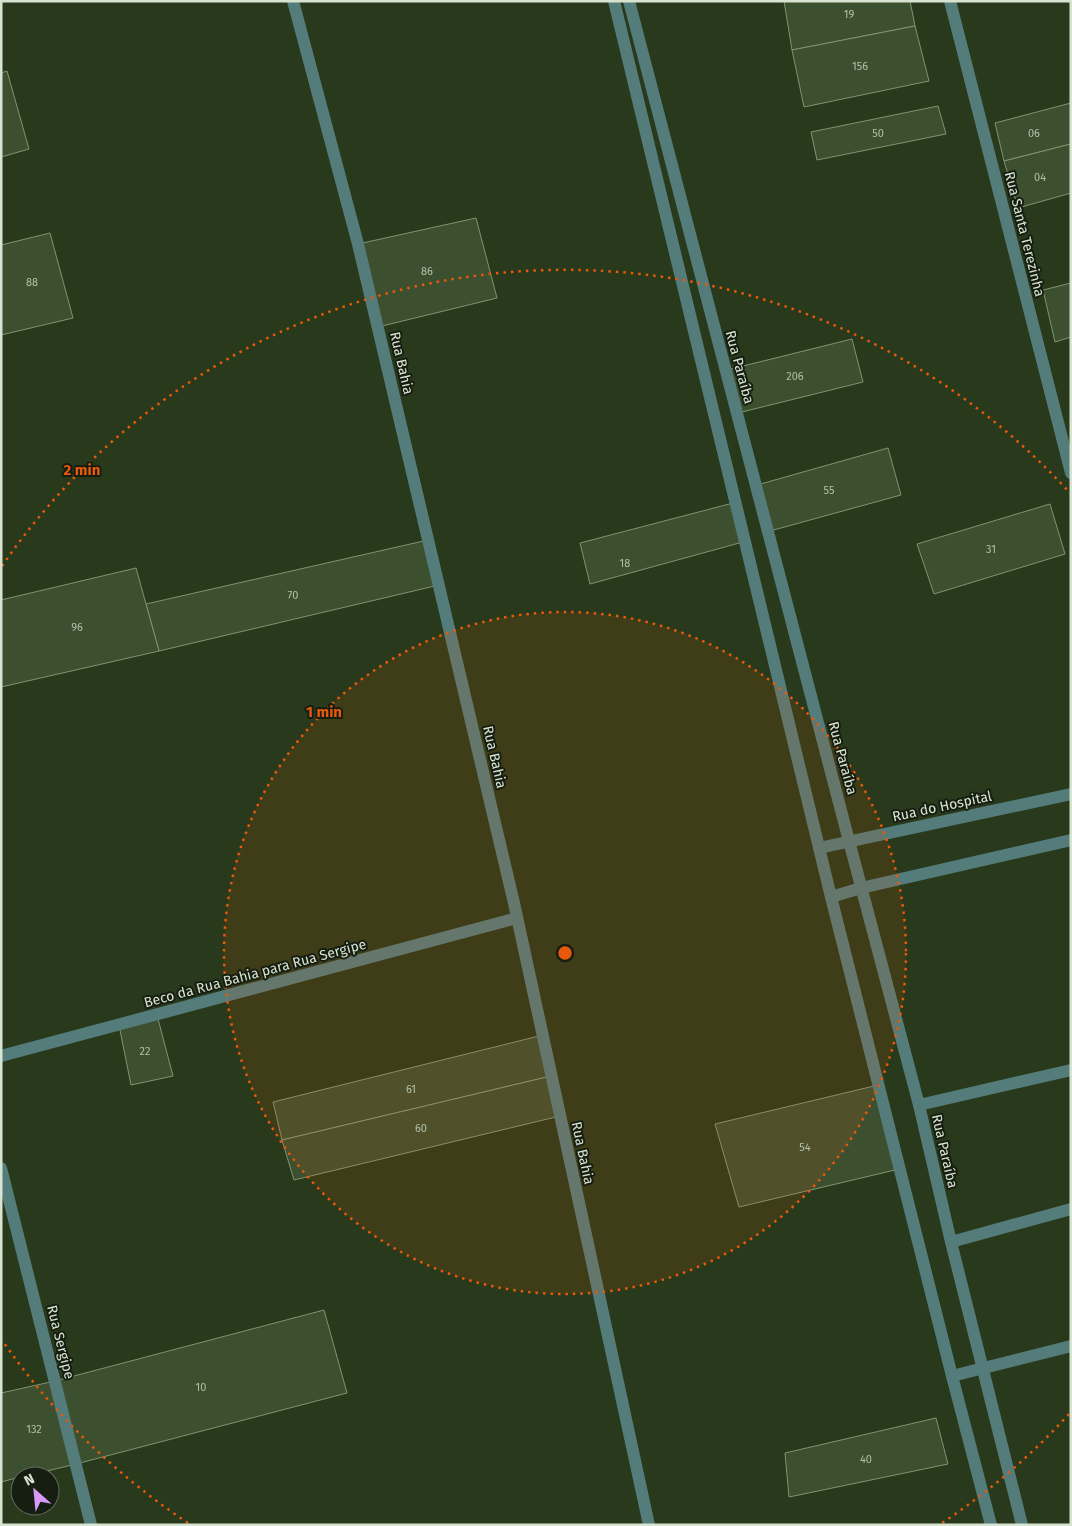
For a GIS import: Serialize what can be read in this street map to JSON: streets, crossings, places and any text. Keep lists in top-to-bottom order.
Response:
{
  "streets": {
    "street": [
      "Rua Santa Terezinha",
      "Rua Bahia",
      "Rua Paraíba",
      "Rua do Hospital",
      "Beco da Rua Bahia para Rua Sergipe",
      "Rua Sergipe"
    ]
  },
  "crossings": [
    ["Rua Bahia", "Beco da Rua Bahia para Rua Sergipe"],
    ["Rua Paraíba", "Rua do Hospital"]
  ],
  "house_numbers": [
    "19",
    "156",
    "50",
    "06",
    "04",
    "86",
    "88",
    "206",
    "55",
    "31",
    "18",
    "70",
    "96",
    "22",
    "61",
    "60",
    "54",
    "10",
    "132",
    "40"
  ],
  "north": "top left",
  "rings": ["2 min", "1 min"]
}
